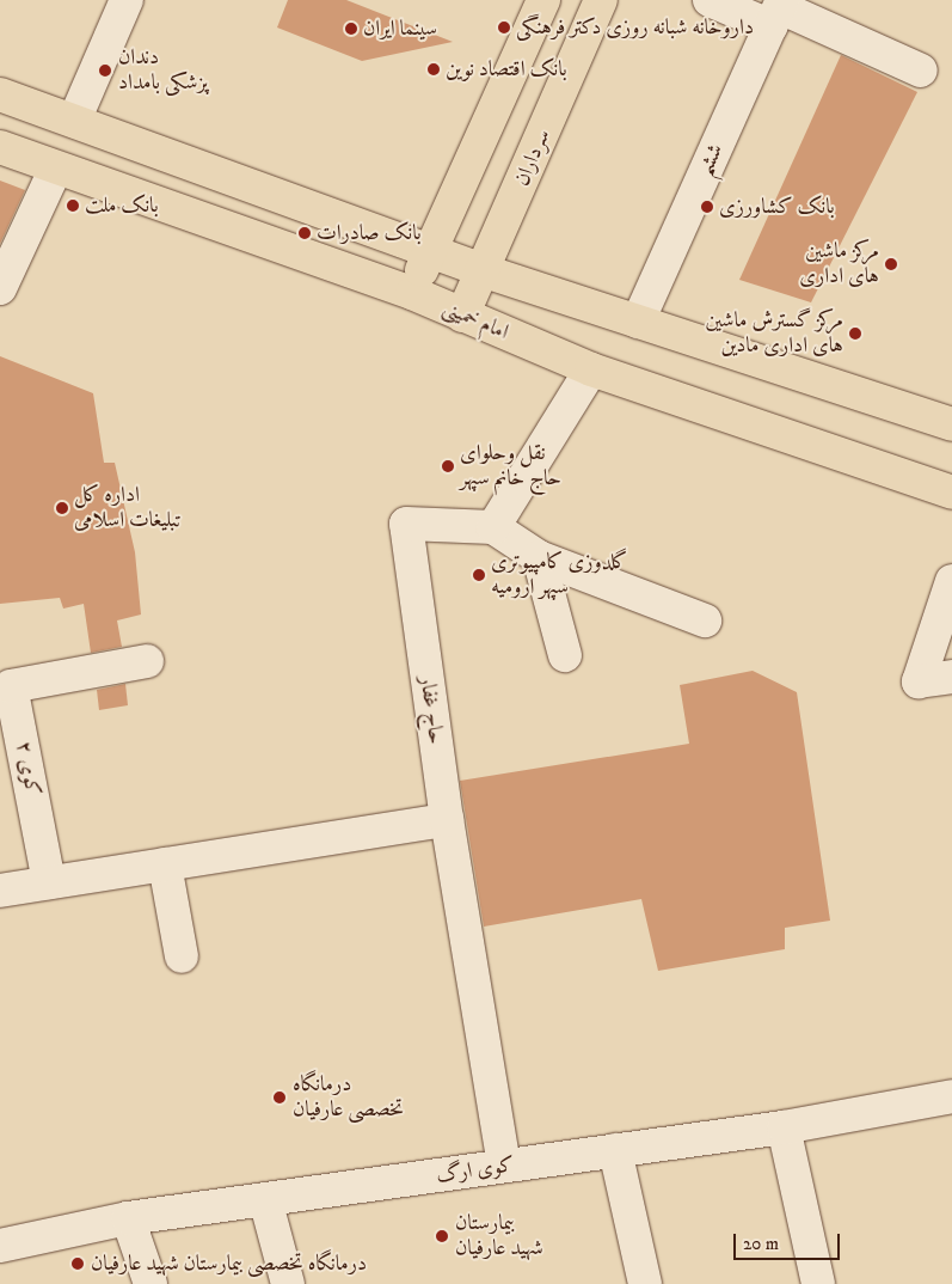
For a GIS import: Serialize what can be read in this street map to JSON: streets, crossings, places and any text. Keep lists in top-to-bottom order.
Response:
{
  "streets": {
    "main road": ["سرداران", "امام خمینی"],
    "street": [
      "ششم",
      "حاج غفار",
      "کوی ۲",
      "کوی ارگ"
    ]
  },
  "crossings": [
    ["سرداران", "امام خمینی"],
    ["حاج غفار", "کوی ارگ"]
  ],
  "places": [
    "داروخانه شبانه روزی دکتر فرهنگی",
    "سینما ایران",
    "بانک اقتصاد نوین",
    "دندان‌ پزشکی بامداد",
    "بانک ملت",
    "بانک کشاورزی",
    "بانک صادرات",
    "مرکز ماشین هاى ادارى",
    "مرکز گسترش ماشین هاى ادارى مادین",
    "نقل وحلوای حاج خانم سپهر",
    "اداره کل تبلیغات اسلامی",
    "گلدوزی کامپیوتری سپهر ارومیه",
    "درمانگاه تخصصی عارفیان",
    "بیمارستان شهید عارفیان",
    "درمانگاه تخصصی بیمارستان شهید عارفیان"
  ],
  "scale_bar": "20 m"
}
